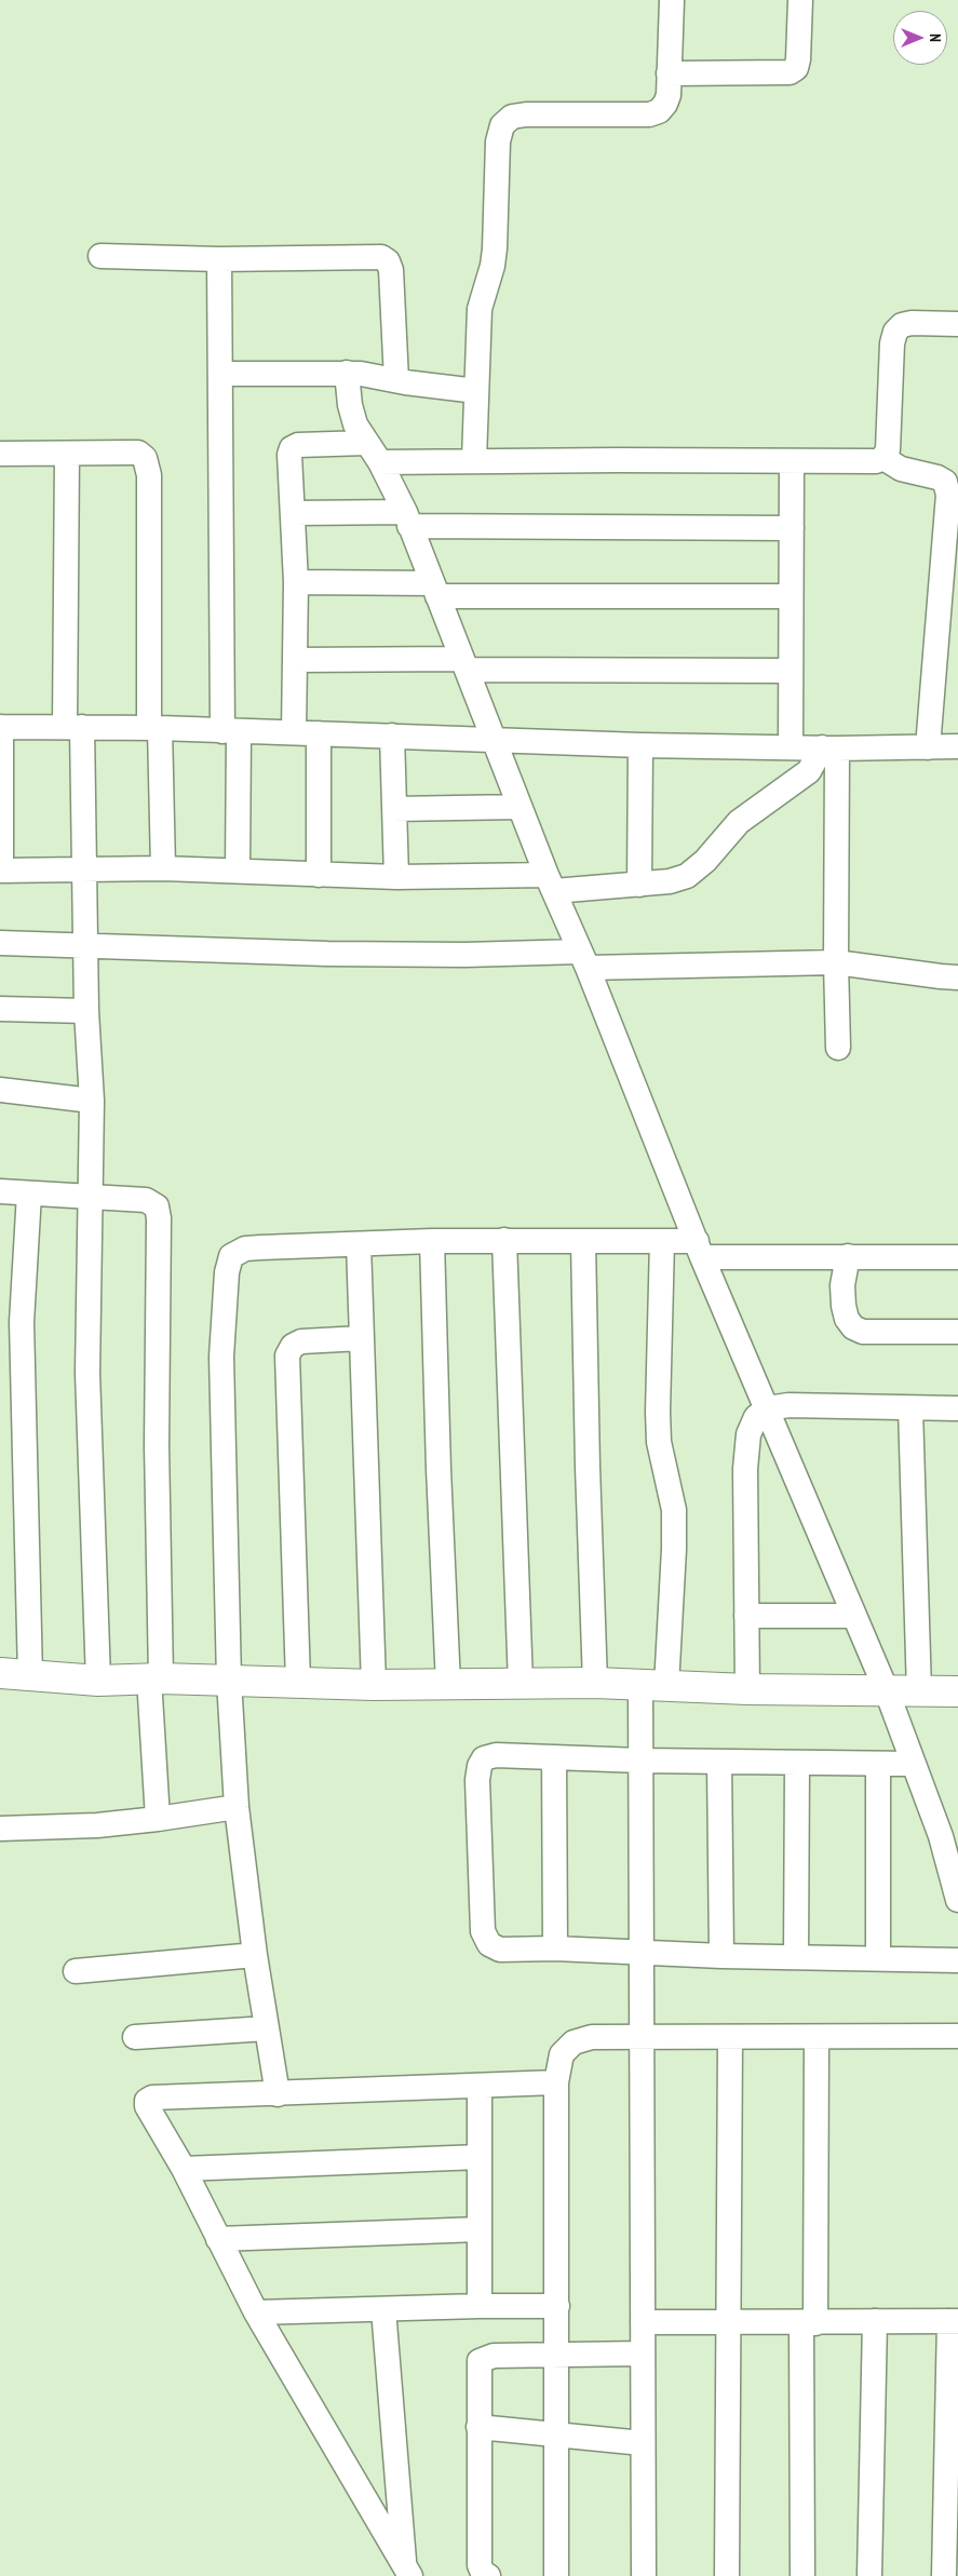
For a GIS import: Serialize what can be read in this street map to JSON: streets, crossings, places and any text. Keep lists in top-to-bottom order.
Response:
{
  "north": "right"
}
